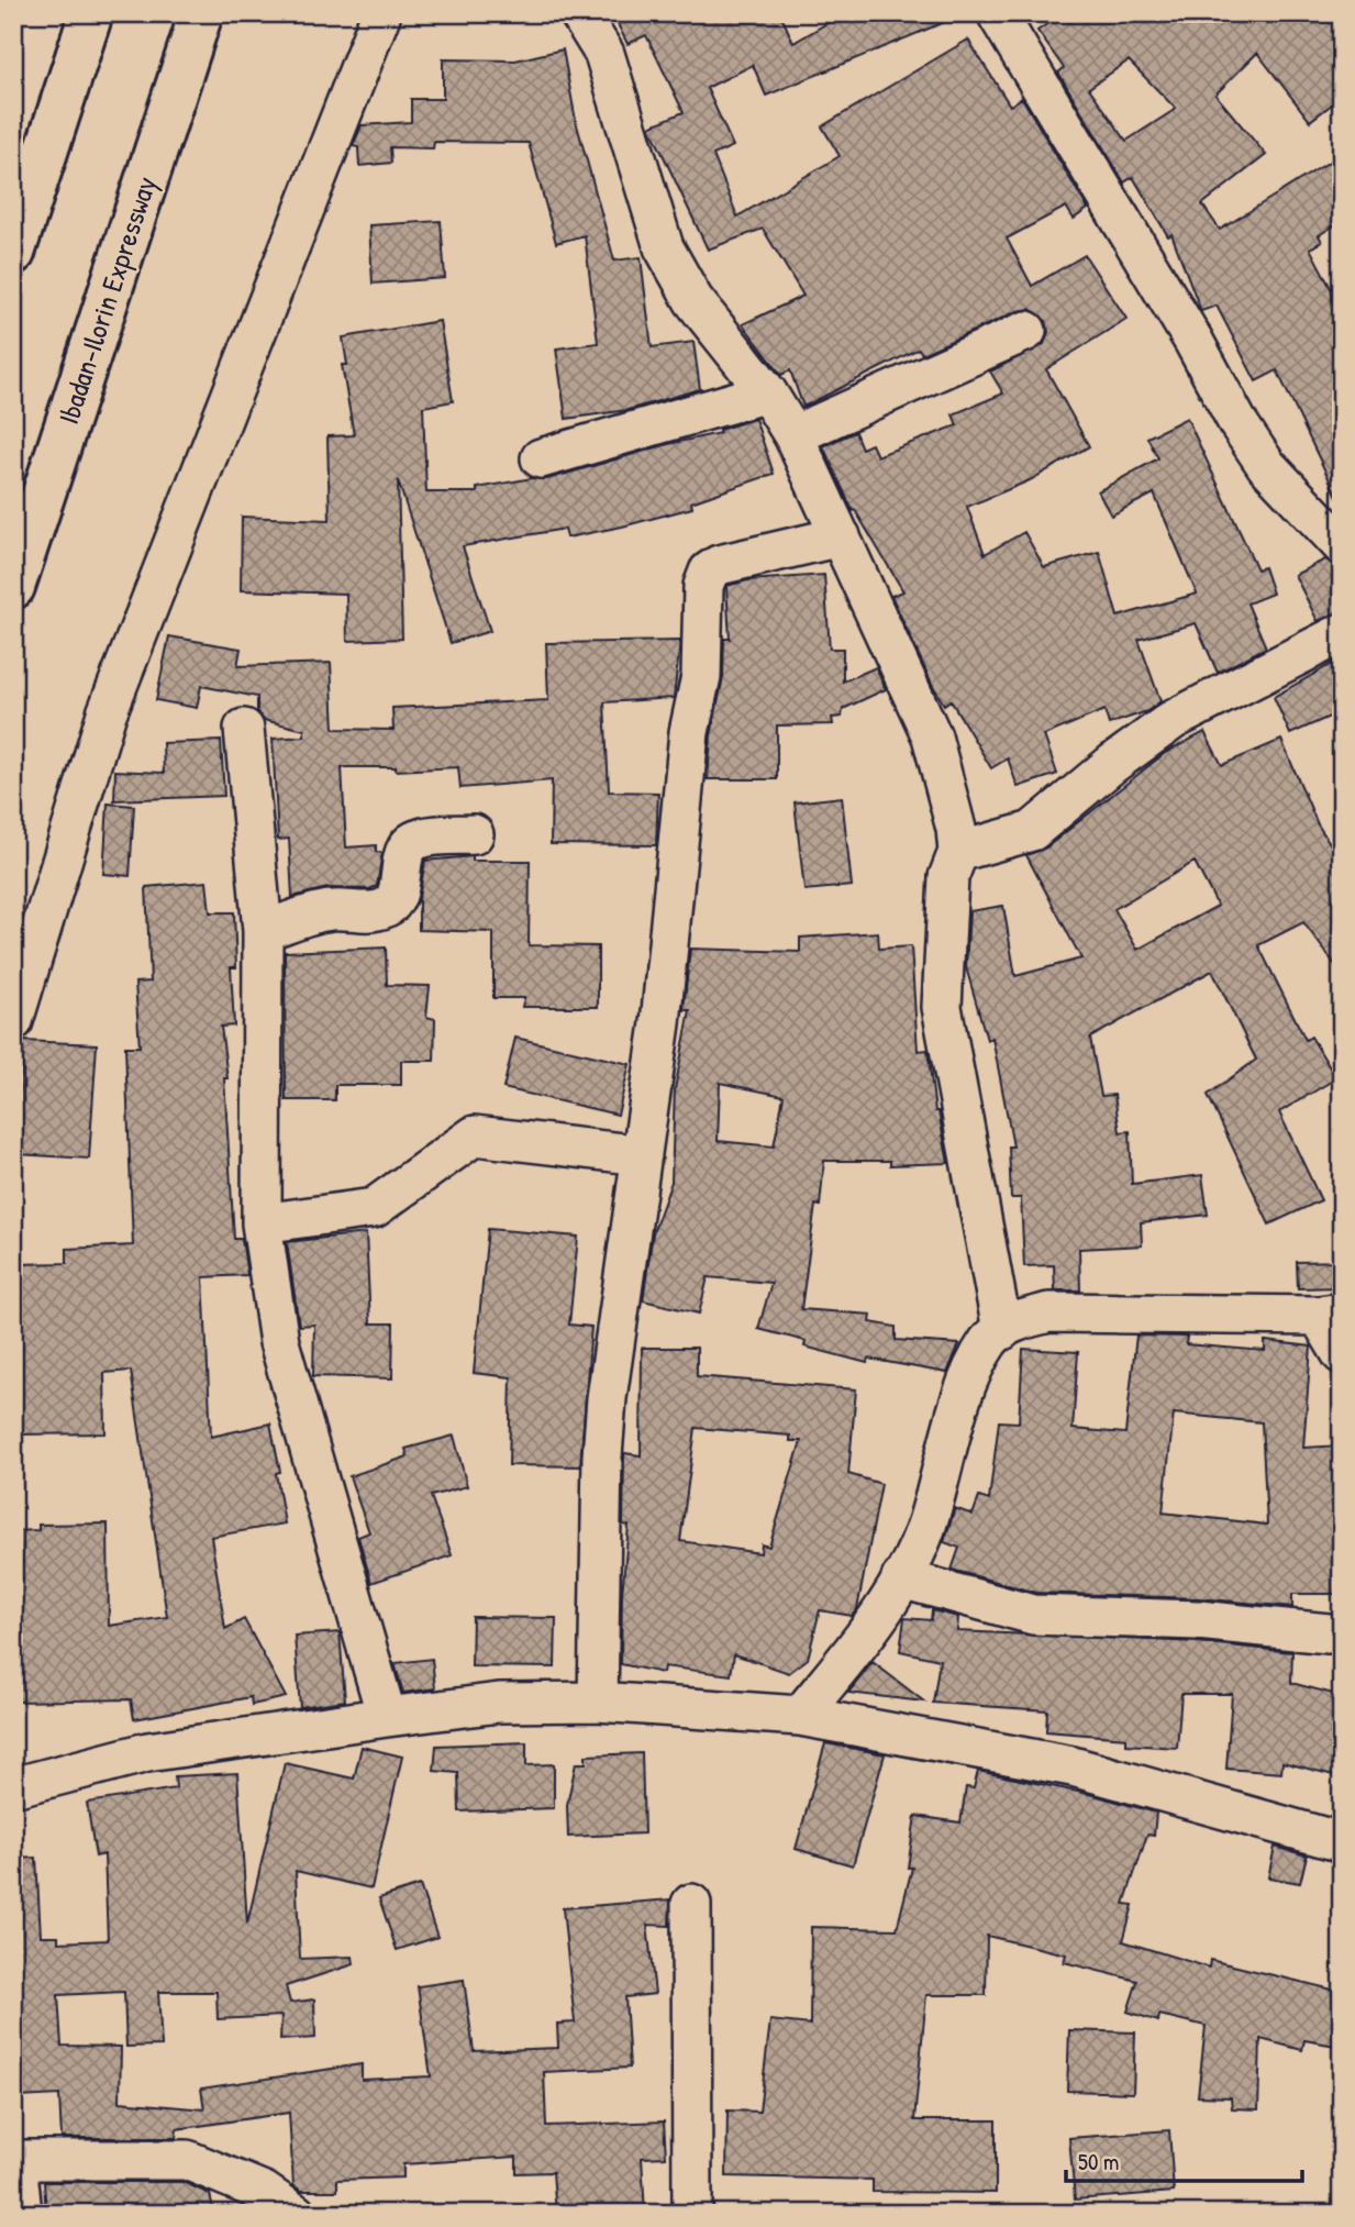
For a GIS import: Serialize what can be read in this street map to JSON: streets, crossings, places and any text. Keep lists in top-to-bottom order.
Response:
{
  "streets": {
    "highway": ["Ibadan-Ilorin Expressway"]
  },
  "scale_bar": "50 m"
}
